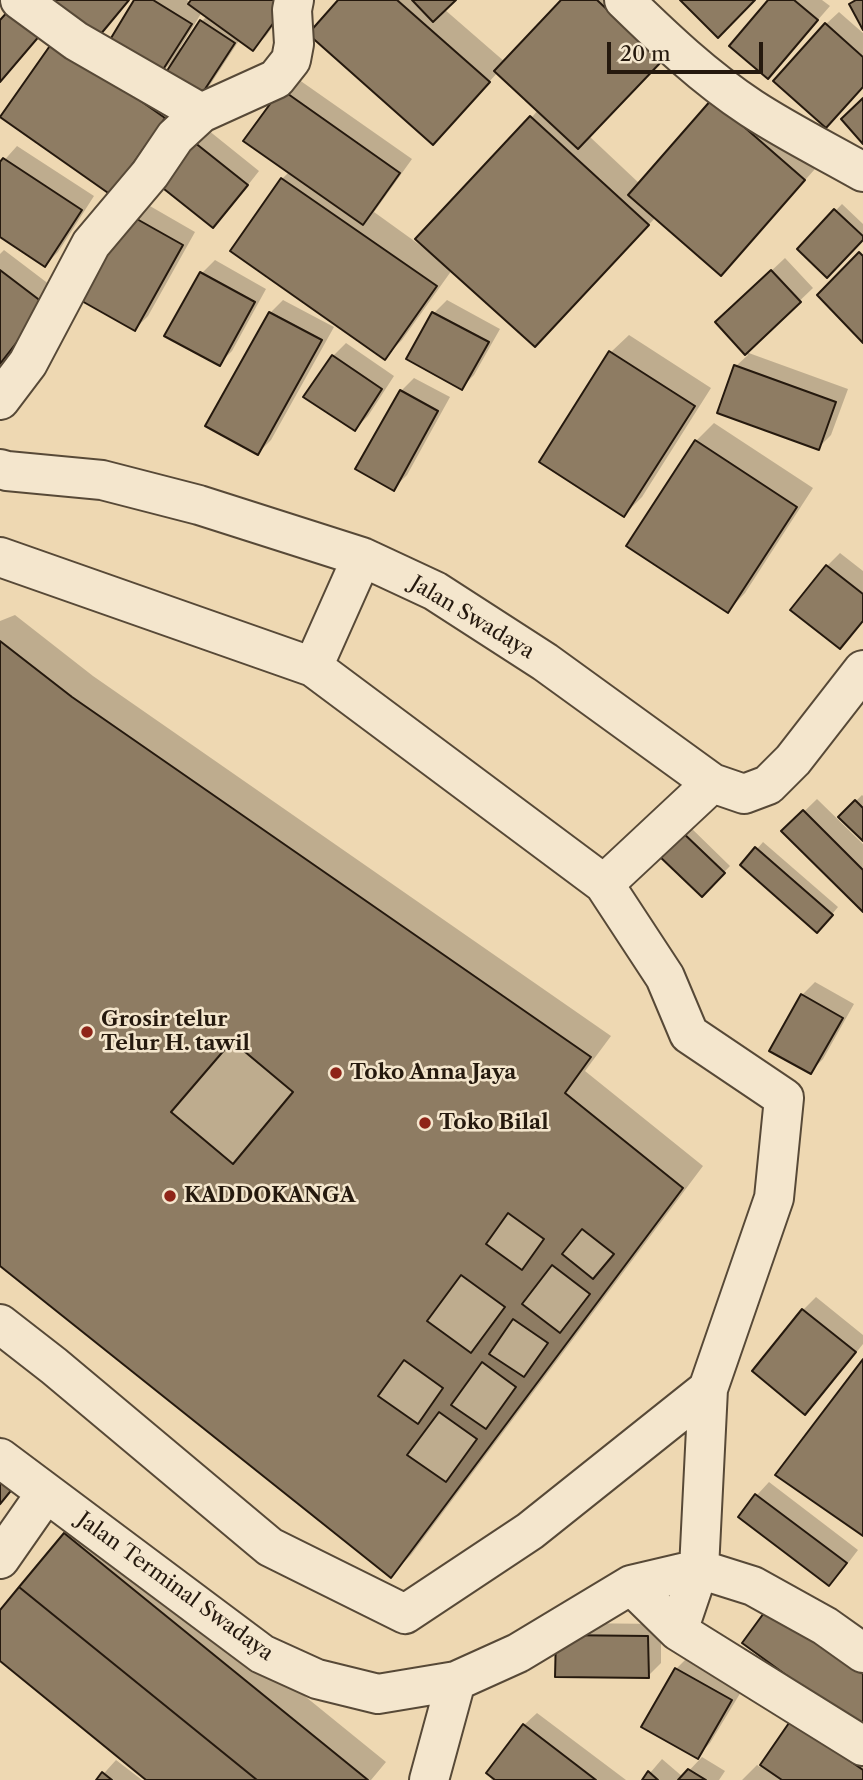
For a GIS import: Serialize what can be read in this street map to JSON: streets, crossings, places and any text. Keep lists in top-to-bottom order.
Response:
{
  "streets": {
    "street": ["Jalan Swadaya", "Jalan Terminal Swadaya"]
  },
  "places": [
    "Grosir telur Telur H. tawil",
    "Toko Anna Jaya",
    "Toko Bilal",
    "KADDOKANGA"
  ],
  "scale_bar": "20 m"
}
